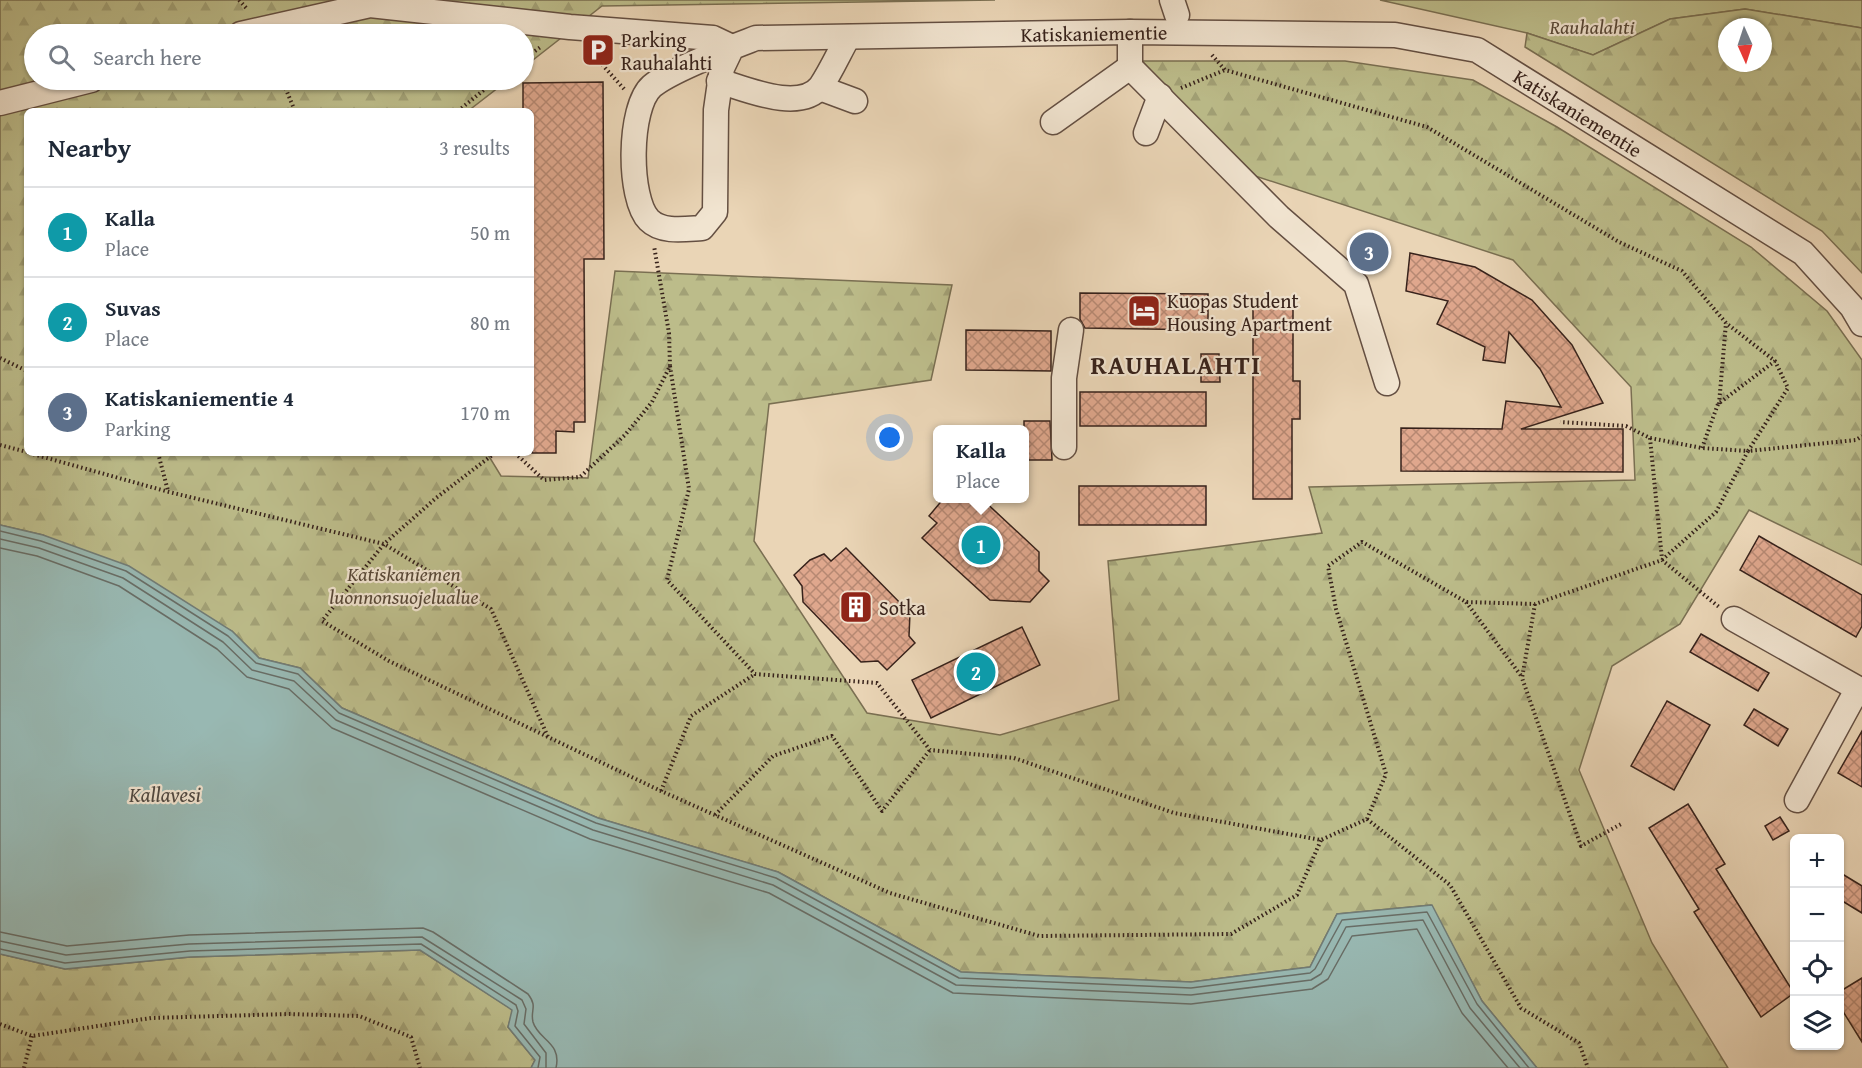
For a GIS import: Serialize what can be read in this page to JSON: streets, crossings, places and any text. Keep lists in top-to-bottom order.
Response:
{
  "streets": {
    "street": ["Katiskaniementie"]
  },
  "districts": ["RAUHALAHTI"],
  "water": ["Kallavesi"],
  "parks": ["Rauhalahti", "Katiskaniemen luonnonsuojelualue"],
  "places": {
    "parking": ["Parking Rauhalahti"],
    "hotel": ["Kuopas Student Housing Apartment"],
    "building": ["Sotka"]
  },
  "north": "bottom",
  "page": {
    "search": "Search here",
    "heading": ["Nearby", "3 results"],
    "list": [
      {
        "mark": "1",
        "name": "Kalla",
        "note": "Place",
        "value": "50 m"
      },
      {
        "mark": "2",
        "name": "Suvas",
        "note": "Place",
        "value": "80 m"
      },
      {
        "mark": "3",
        "name": "Katiskaniementie 4",
        "note": "Parking",
        "value": "170 m"
      }
    ],
    "pins": ["3", "1", "2"],
    "popup": ["Kalla", "Place"],
    "map_buttons": ["+", "−"]
  }
}
